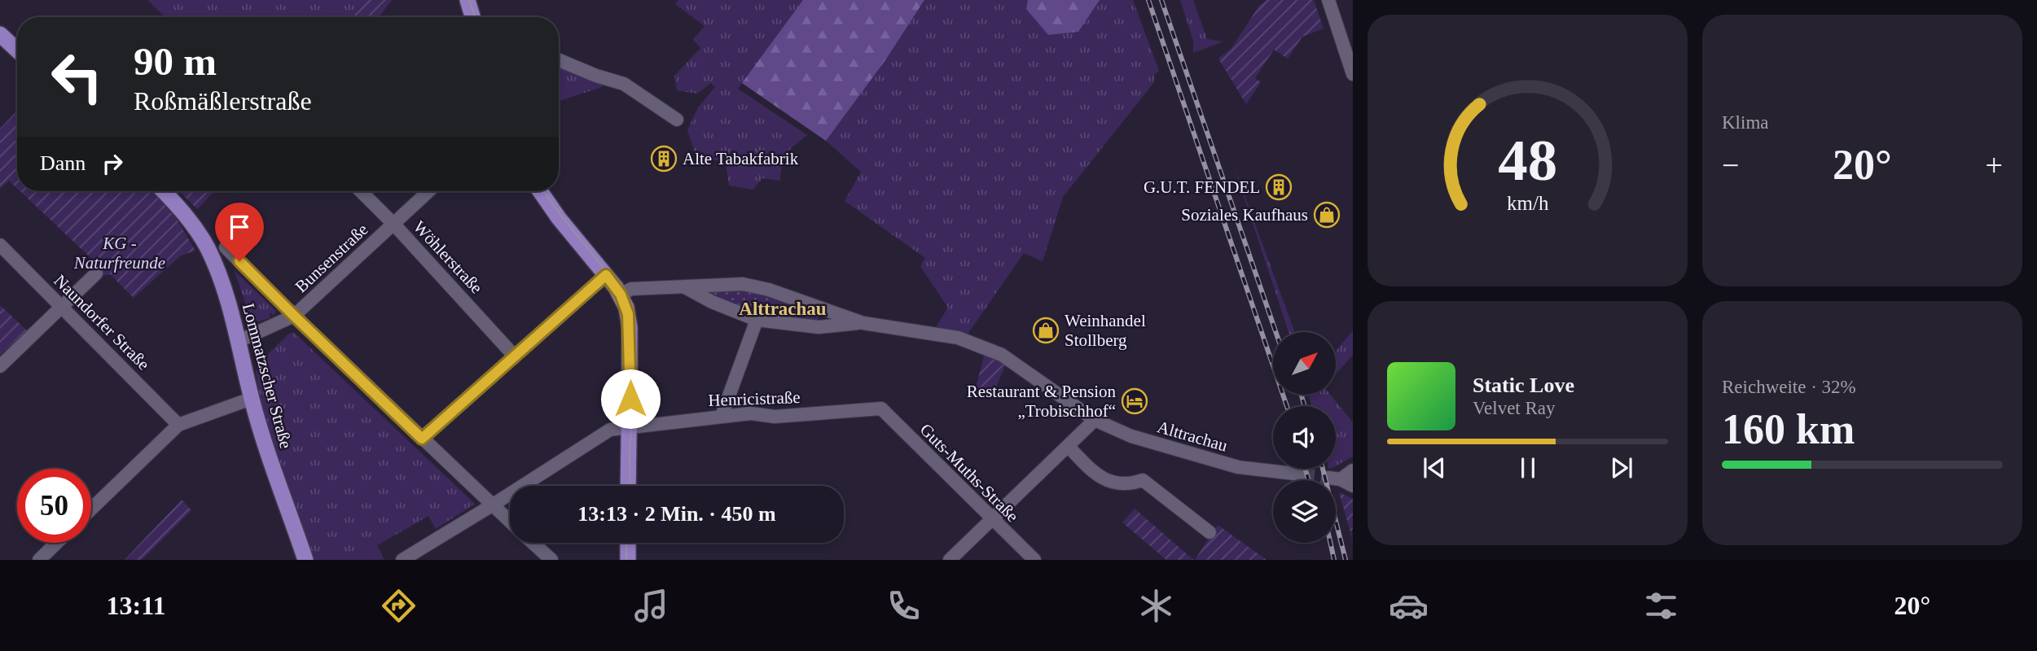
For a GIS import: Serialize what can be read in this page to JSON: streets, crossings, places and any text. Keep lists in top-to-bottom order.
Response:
{
  "streets": {
    "main road": ["Lommatzscher Straße"],
    "street": [
      "Wöhlerstraße",
      "Bunsenstraße",
      "Naundorfer Straße",
      "Henricistraße",
      "Alttrachau",
      "Guts-Muths-Straße"
    ]
  },
  "crossings": [
    ["Wöhlerstraße", "Bunsenstraße"],
    ["Bunsenstraße", "Lommatzscher Straße"],
    ["Henricistraße", "Guts-Muths-Straße"]
  ],
  "districts": ["Alttrachau"],
  "parks": ["KG - Naturfreunde"],
  "places": {
    "building": ["Alte Tabakfabrik", "G.U.T. FENDEL"],
    "shop": ["Soziales Kaufhaus", "Weinhandel Stollberg"],
    "hotel": ["Restaurant & Pension „Trobischhof“"]
  },
  "north": "top right",
  "page": {
    "tile": [
      "Klima",
      ["Reichweite · 32%", "160 km"]
    ],
    "turn": ["90 m", "Roßmäßlerstraße"],
    "then": "Dann",
    "heat": ["−", "20°", "+"],
    "song": ["Static Love", "Velvet Ray"],
    "limit": "50",
    "trip": "13:13 · 2 Min. · 450 m",
    "tabs": ["13:11", "20°"],
    "gauge": ["48", "km/h"]
  }
}
